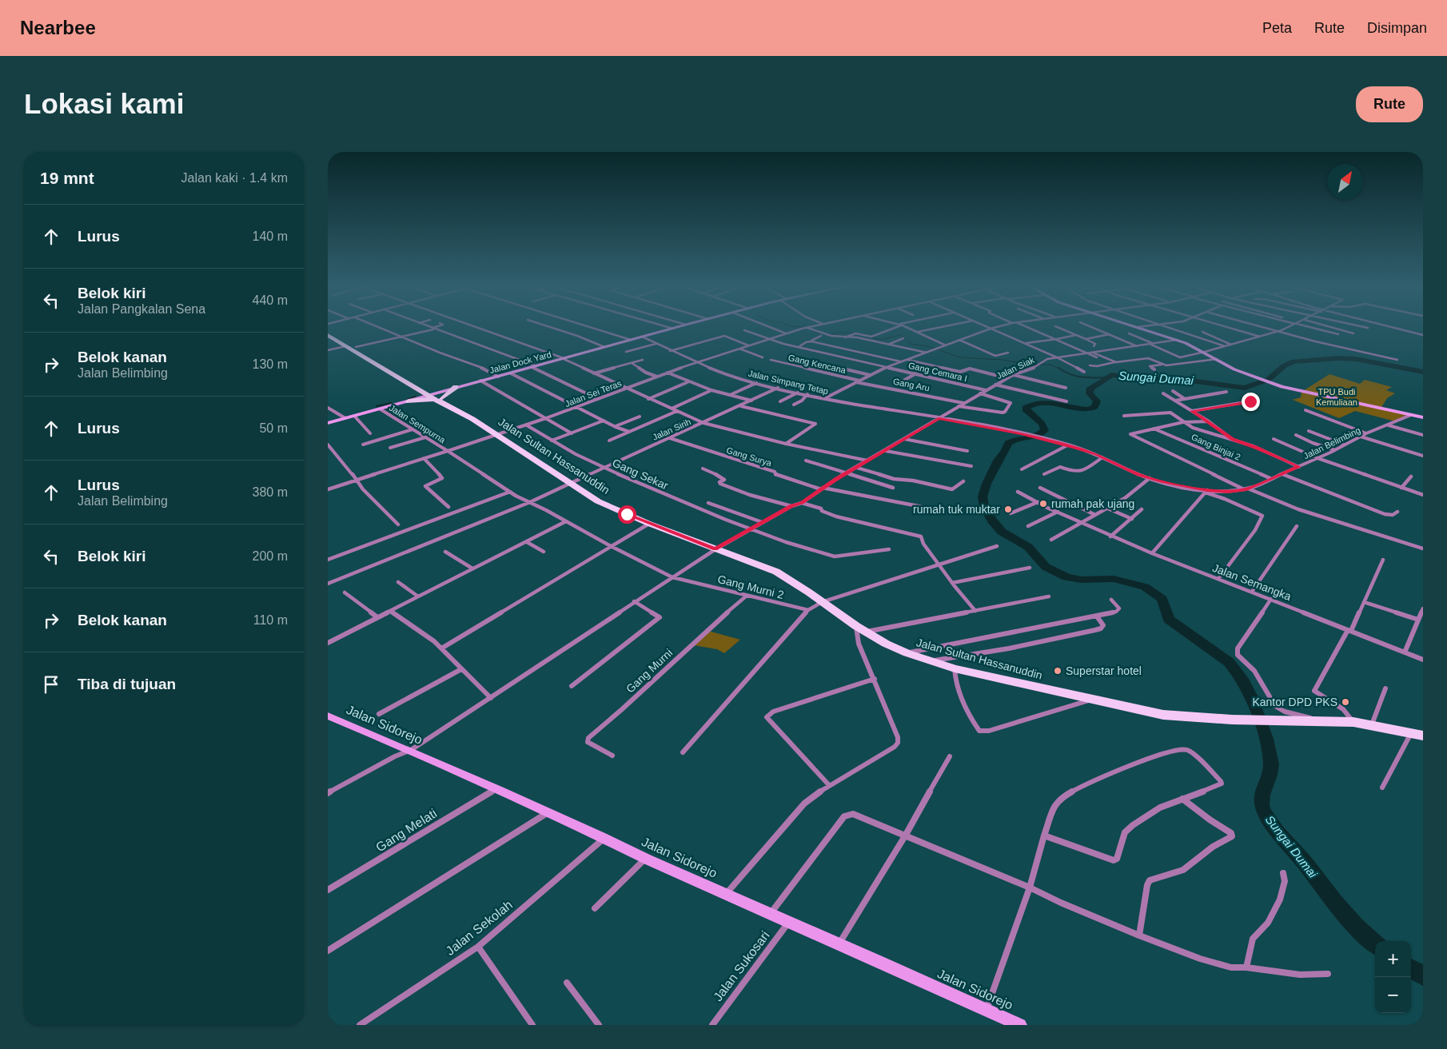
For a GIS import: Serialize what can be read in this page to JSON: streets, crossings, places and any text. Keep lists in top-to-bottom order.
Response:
{
  "streets": {
    "main road": ["Jalan Sultan Hassanuddin"],
    "street": [
      "Jalan Dock Yard",
      "Gang Kencana",
      "Jalan Siak",
      "Gang Cemara I",
      "Jalan Simpang Tetap",
      "Gang Aru",
      "Jalan Sei Teras",
      "Jalan Sempurna",
      "Jalan Sirih",
      "Jalan Belimbing",
      "Gang Binjai 2",
      "Gang Surya",
      "Gang Sekar",
      "Jalan Semangka",
      "Gang Murni 2",
      "Gang Murni",
      "Jalan Sidorejo",
      "Gang Melati",
      "Jalan Sekolah",
      "Jalan Sukosari"
    ]
  },
  "crossings": [
    ["Jalan Dock Yard", "Jalan Simpang Tetap"],
    ["Jalan Siak", "Gang Cemara I"],
    ["Jalan Siak", "Jalan Simpang Tetap"],
    ["Jalan Siak", "Gang Aru"],
    ["Jalan Siak", "Jalan Belimbing"],
    ["Jalan Siak", "Jalan Sultan Hassanuddin"],
    ["Jalan Siak", "Gang Surya"],
    ["Jalan Siak", "Gang Sekar"],
    ["Jalan Siak", "Gang Murni 2"],
    ["Jalan Siak", "Jalan Sidorejo"],
    ["Gang Cemara I", "Jalan Sei Teras"],
    ["Jalan Simpang Tetap", "Jalan Sei Teras"],
    ["Jalan Simpang Tetap", "Jalan Sirih"],
    ["Jalan Simpang Tetap", "Jalan Belimbing"],
    ["Jalan Sei Teras", "Jalan Sempurna"],
    ["Jalan Sei Teras", "Jalan Sultan Hassanuddin"],
    ["Jalan Sei Teras", "Gang Sekar"],
    ["Jalan Sempurna", "Jalan Sirih"],
    ["Jalan Sempurna", "Gang Murni 2"],
    ["Jalan Sirih", "Jalan Sultan Hassanuddin"],
    ["Jalan Sirih", "Gang Surya"],
    ["Jalan Sirih", "Gang Sekar"],
    ["Jalan Belimbing", "Gang Binjai 2"],
    ["Gang Murni 2", "Gang Murni"],
    ["Jalan Sidorejo", "Gang Melati"],
    ["Jalan Sidorejo", "Jalan Sekolah"],
    ["Jalan Sidorejo", "Jalan Sukosari"]
  ],
  "water": ["Sungai Dumai"],
  "parks": ["TPU Budi Kemuliaan"],
  "places": [
    "rumah pak ujang",
    "rumah tuk muktar",
    "Superstar hotel",
    "Kantor DPD PKS"
  ],
  "north": "top right",
  "page": {
    "header": "Nearbee",
    "nav": ["Peta", "Rute", "Disimpan"],
    "buttons": "Rute",
    "title": "Lokasi kami",
    "heading": ["19 mnt", "Jalan kaki · 1.4 km"],
    "list": [
      ["Lurus", "140 m"],
      ["Belok kiri", "Jalan Pangkalan Sena", "440 m"],
      ["Belok kanan", "Jalan Belimbing", "130 m"],
      ["Lurus", "50 m"],
      ["Lurus", "Jalan Belimbing", "380 m"],
      ["Belok kiri", "200 m"],
      ["Belok kanan", "110 m"],
      "Tiba di tujuan"
    ],
    "map_buttons": ["+", "−"]
  }
}
